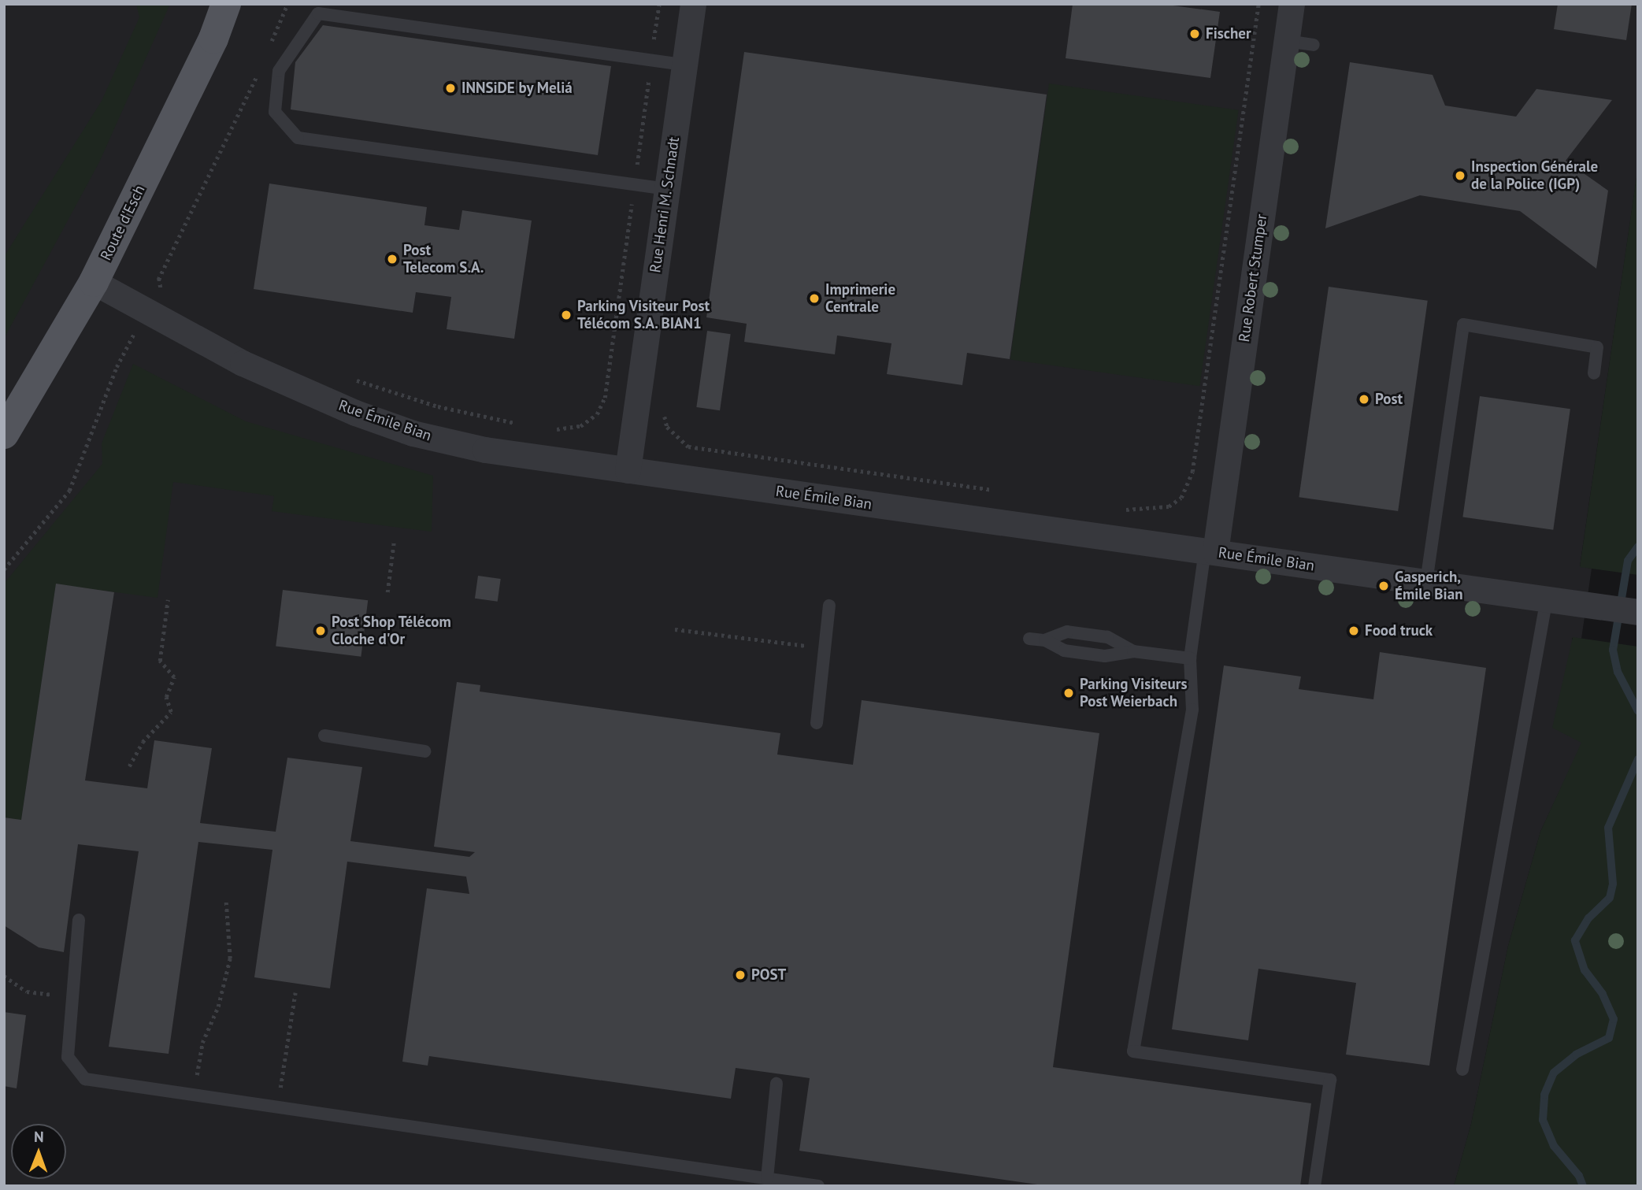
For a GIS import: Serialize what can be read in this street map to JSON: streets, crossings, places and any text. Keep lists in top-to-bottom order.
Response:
{
  "streets": {
    "main road": ["Route d'Esch"],
    "street": ["Rue Henri M. Schnadt", "Rue Robert Stumper", "Rue Émile Bian"]
  },
  "crossings": [
    ["Rue Henri M. Schnadt", "Rue Émile Bian"],
    ["Route d'Esch", "Rue Émile Bian"],
    ["Rue Robert Stumper", "Rue Émile Bian"]
  ],
  "places": [
    "Fischer",
    "INNSiDE by Meliá",
    "Inspection Générale de la Police (IGP)",
    "Post Telecom S.A.",
    "Imprimerie Centrale",
    "Parking Visiteur Post Télécom S.A. BIAN1",
    "Post",
    "Gasperich, Émile Bian",
    "Post Shop Télécom Cloche d'Or",
    "Food truck",
    "Parking Visiteurs Post Weierbach",
    "POST"
  ],
  "north": "top"
}
